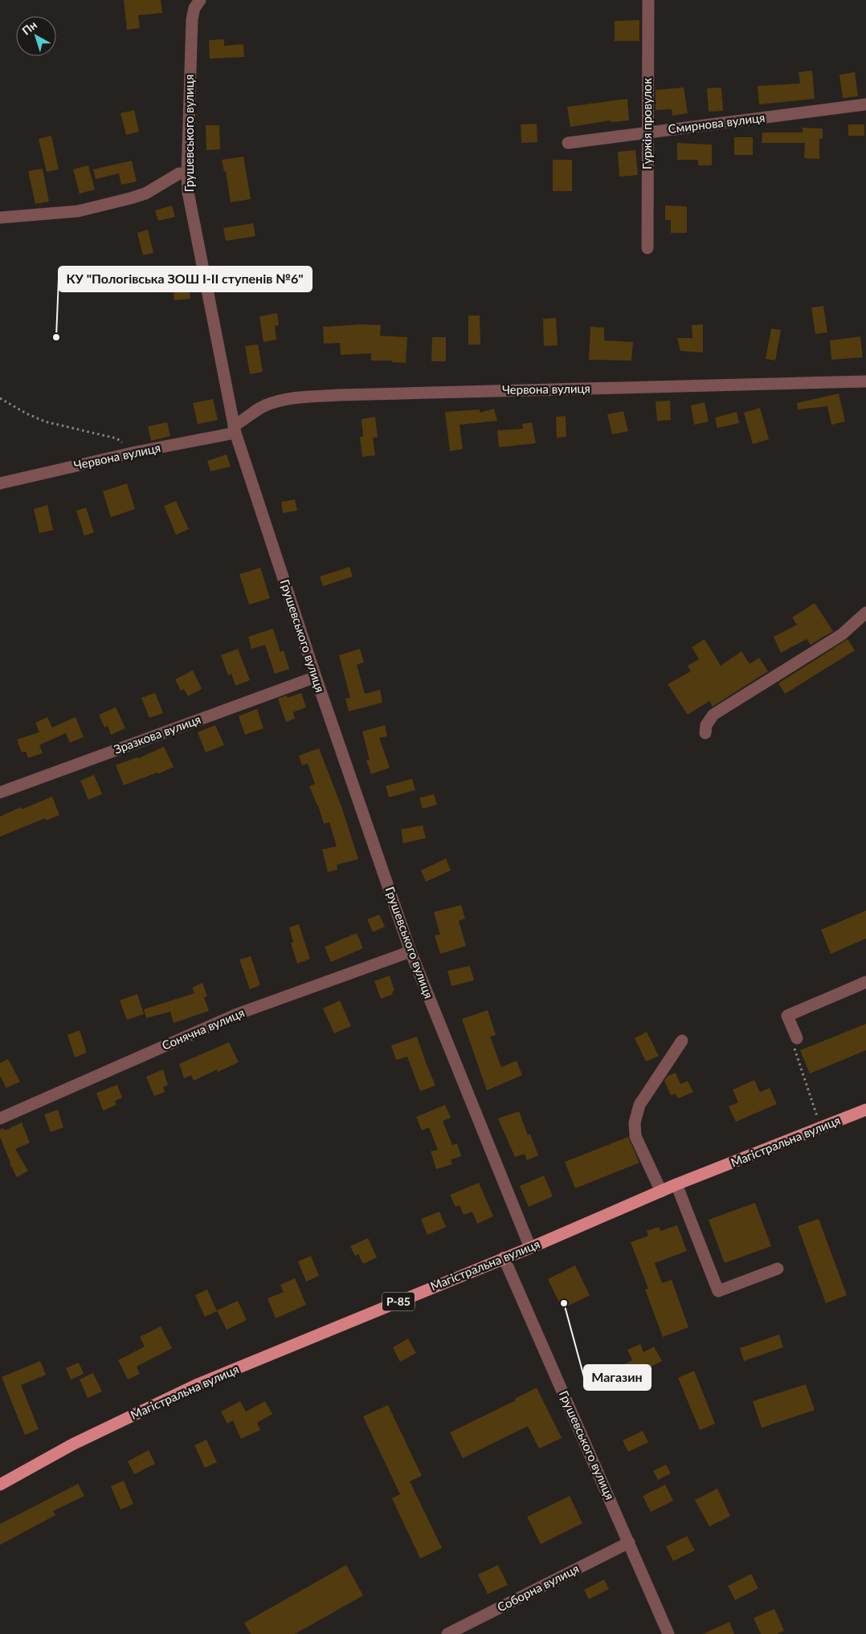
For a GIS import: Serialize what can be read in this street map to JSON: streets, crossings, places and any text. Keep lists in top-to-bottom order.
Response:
{
  "streets": {
    "main road": ["Магістральна вулиця", "Р-85"],
    "street": [
      "Гуржія провулок",
      "Смирнова вулиця",
      "Грушевського вулиця",
      "Червона вулиця",
      "Зразкова вулиця",
      "Сонячна вулиця",
      "Соборна вулиця"
    ]
  },
  "crossings": [
    ["Гуржія провулок", "Смирнова вулиця"],
    ["Грушевського вулиця", "Червона вулиця"],
    ["Грушевського вулиця", "Зразкова вулиця"],
    ["Грушевського вулиця", "Сонячна вулиця"],
    ["Грушевського вулиця", "Магістральна вулиця"],
    ["Грушевського вулиця", "Соборна вулиця"]
  ],
  "places": ["КУ \"Пологівська ЗОШ І-ІІ ступенів №6\"", "Магазин"],
  "north": "top left"
}
